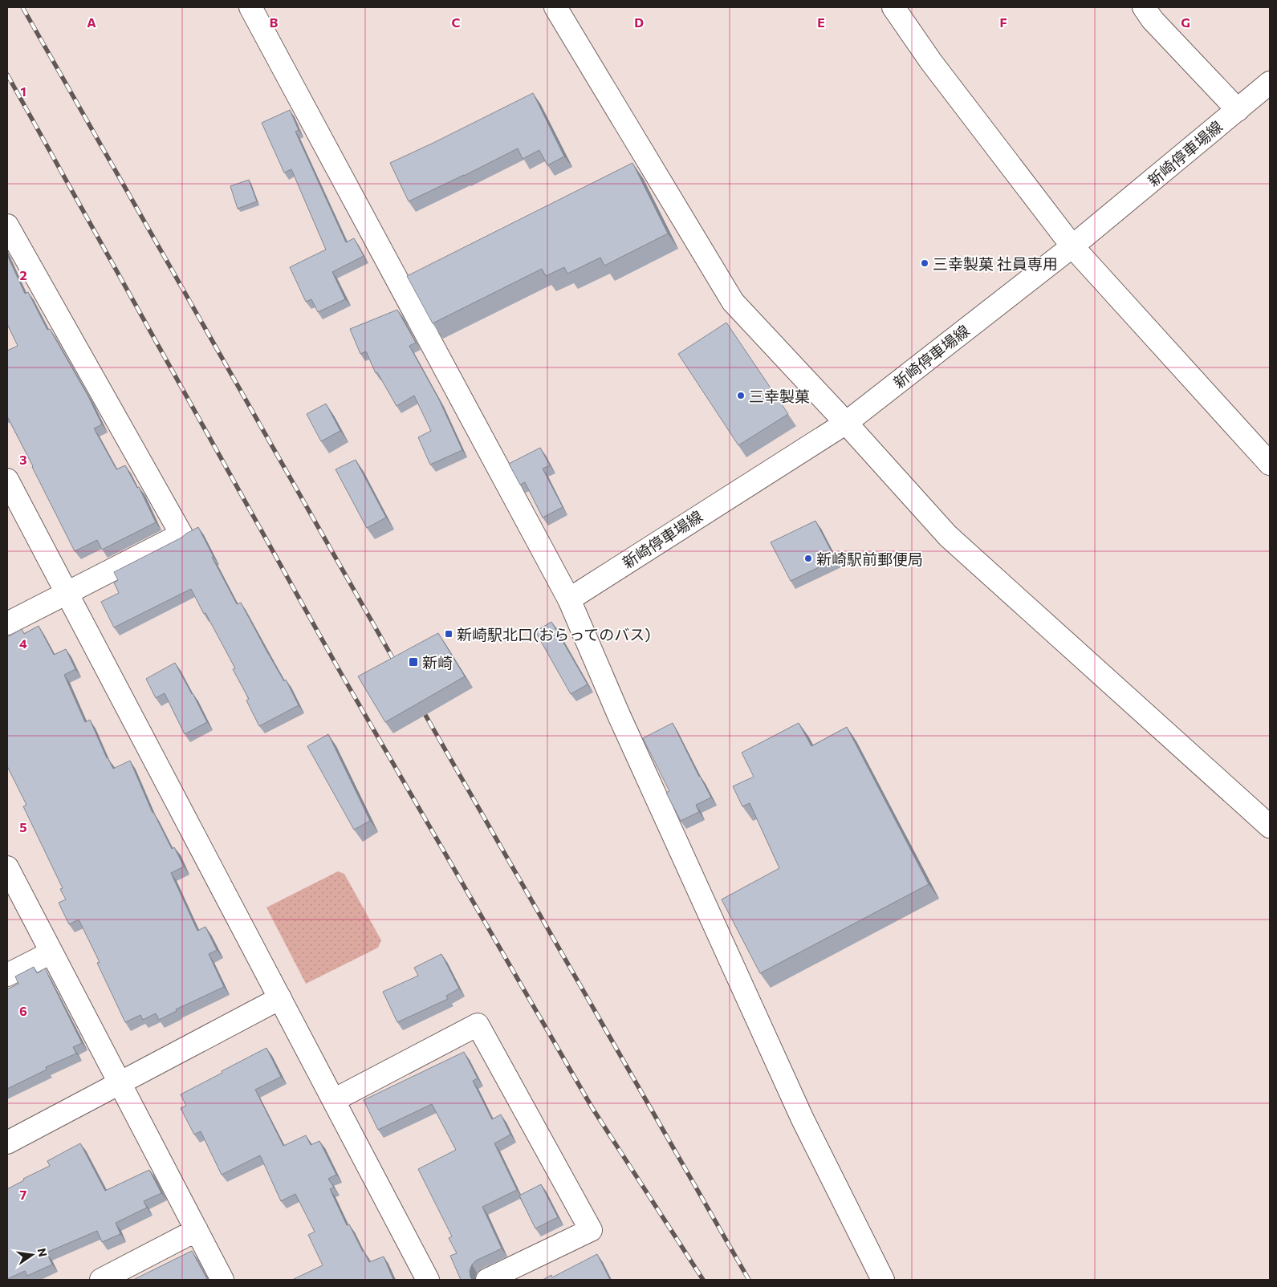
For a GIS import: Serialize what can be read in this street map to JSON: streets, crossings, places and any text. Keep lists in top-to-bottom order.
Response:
{
  "streets": {
    "street": ["新崎停車場線"]
  },
  "places": {
    "other": ["三幸製菓 社員専用", "三幸製菓", "新崎駅前郵便局"],
    "transit": ["新崎駅北口(おらってのバス)", "新崎"]
  },
  "north": "right",
  "grid": {
    "columns": [
      "A",
      "B",
      "C",
      "D",
      "E",
      "F",
      "G"
    ],
    "rows": [
      "1",
      "2",
      "3",
      "4",
      "5",
      "6",
      "7"
    ]
  }
}
